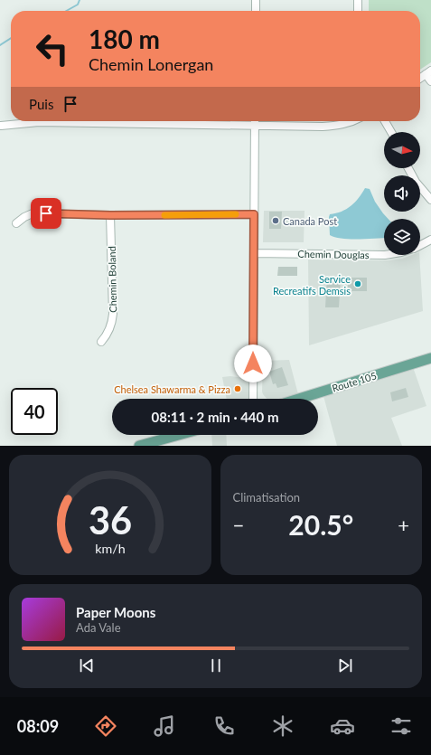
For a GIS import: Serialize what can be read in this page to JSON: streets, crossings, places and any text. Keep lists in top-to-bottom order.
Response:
{
  "streets": {
    "main road": ["Route 105"],
    "street": ["Chemin Douglas", "Chemin Boland"]
  },
  "places": ["Canada Post", "Service Recreatifs Demsis", "Chelsea Shawarma & Pizza"],
  "north": "right",
  "page": {
    "turn": ["180 m", "Chemin Lonergan"],
    "then": "Puis",
    "limit": "40",
    "trip": "08:11 · 2 min · 440 m",
    "tile": "Climatisation",
    "heat": ["−", "20.5°", "+"],
    "song": ["Paper Moons", "Ada Vale"],
    "tabs": "08:09",
    "gauge": ["36", "km/h"]
  }
}
